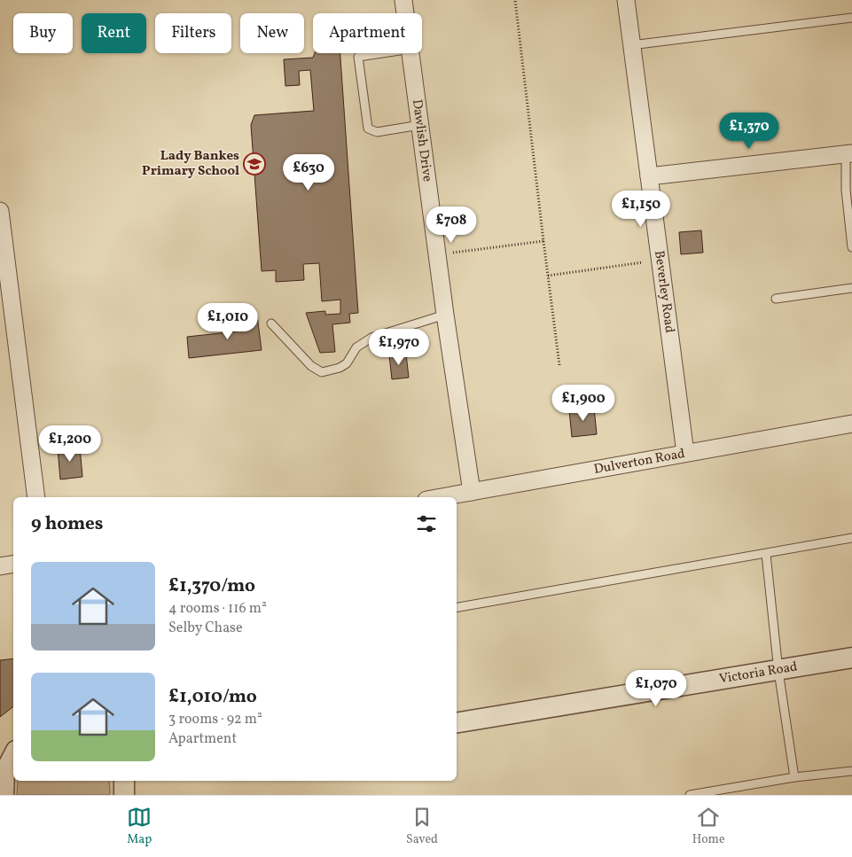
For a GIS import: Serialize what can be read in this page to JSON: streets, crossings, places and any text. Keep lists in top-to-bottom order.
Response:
{
  "streets": {
    "street": [
      "Dawlish Drive",
      "Beverley Road",
      "Dulverton Road",
      "Victoria Road"
    ]
  },
  "crossings": [
    ["Dawlish Drive", "Dulverton Road"],
    ["Beverley Road", "Dulverton Road"]
  ],
  "places": {
    "school or university": ["Lady Bankes Primary School"]
  },
  "page": {
    "chip": [
      "Buy",
      "Rent",
      "Filters",
      "New",
      "Apartment"
    ],
    "price": [
      "£1,370",
      "£630",
      "£1,150",
      "£708",
      "£1,010",
      "£1,970",
      "£1,900",
      "£1,200",
      "£1,070"
    ],
    "heading": "9 homes",
    "list": [
      {
        "name": "£1,370/mo",
        "note": "4 rooms · 116 m² · Selby Chase"
      },
      {
        "name": "£1,010/mo",
        "note": "3 rooms · 92 m² · Apartment"
      }
    ],
    "tabs": ["Map", "Saved", "Home"]
  }
}
